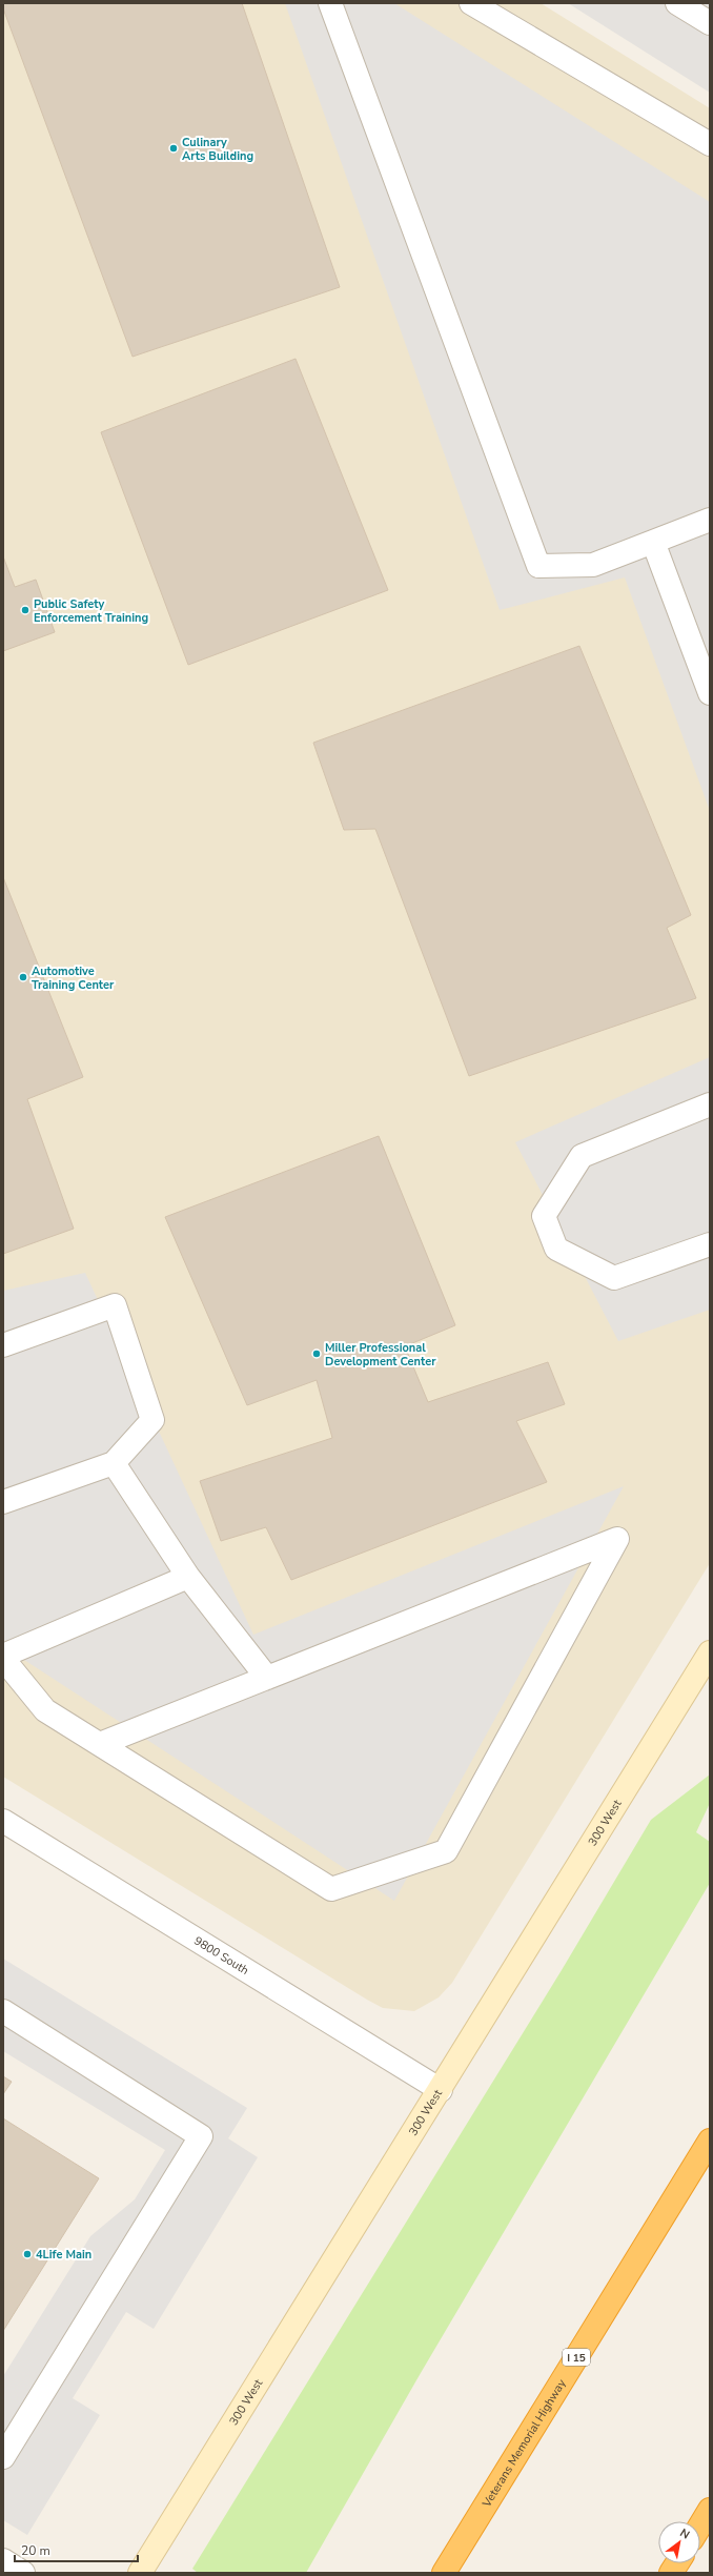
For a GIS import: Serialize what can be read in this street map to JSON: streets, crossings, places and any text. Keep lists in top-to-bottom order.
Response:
{
  "streets": {
    "highway": ["I 15", "Veterans Memorial Highway"],
    "street": ["300 West", "9800 South"]
  },
  "crossings": [
    ["300 West", "9800 South"]
  ],
  "places": [
    "Culinary Arts Building",
    "Public Safety Enforcement Training",
    "Automotive Training Center",
    "Miller Professional Development Center",
    "4Life Main"
  ],
  "scale_bar": "20 m",
  "north": "top right"
}
